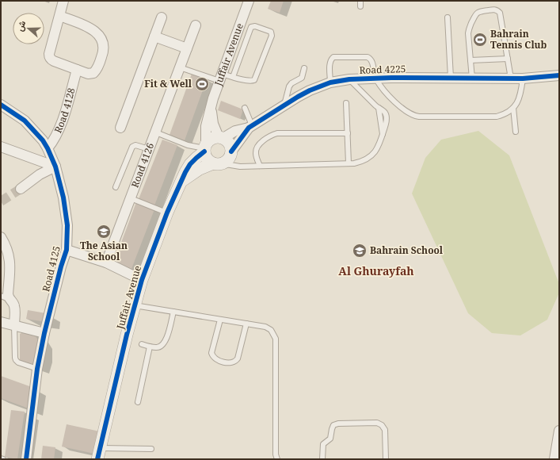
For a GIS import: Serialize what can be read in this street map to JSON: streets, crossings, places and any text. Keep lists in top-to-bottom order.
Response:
{
  "streets": {
    "street": [
      "Juffair Avenue",
      "Road 4225",
      "Road 4128",
      "Road 4126",
      "Road 4125"
    ]
  },
  "crossings": [
    ["Juffair Avenue", "Road 4225"],
    ["Juffair Avenue", "Road 4126"],
    ["Road 4225", "Road 4126"],
    ["Road 4128", "Road 4125"]
  ],
  "districts": ["Al Ghurayfah"],
  "places": {
    "sports": ["Bahrain Tennis Club", "Fit & Well"],
    "school or university": ["The Asian School", "Bahrain School"]
  },
  "north": "left"
}
